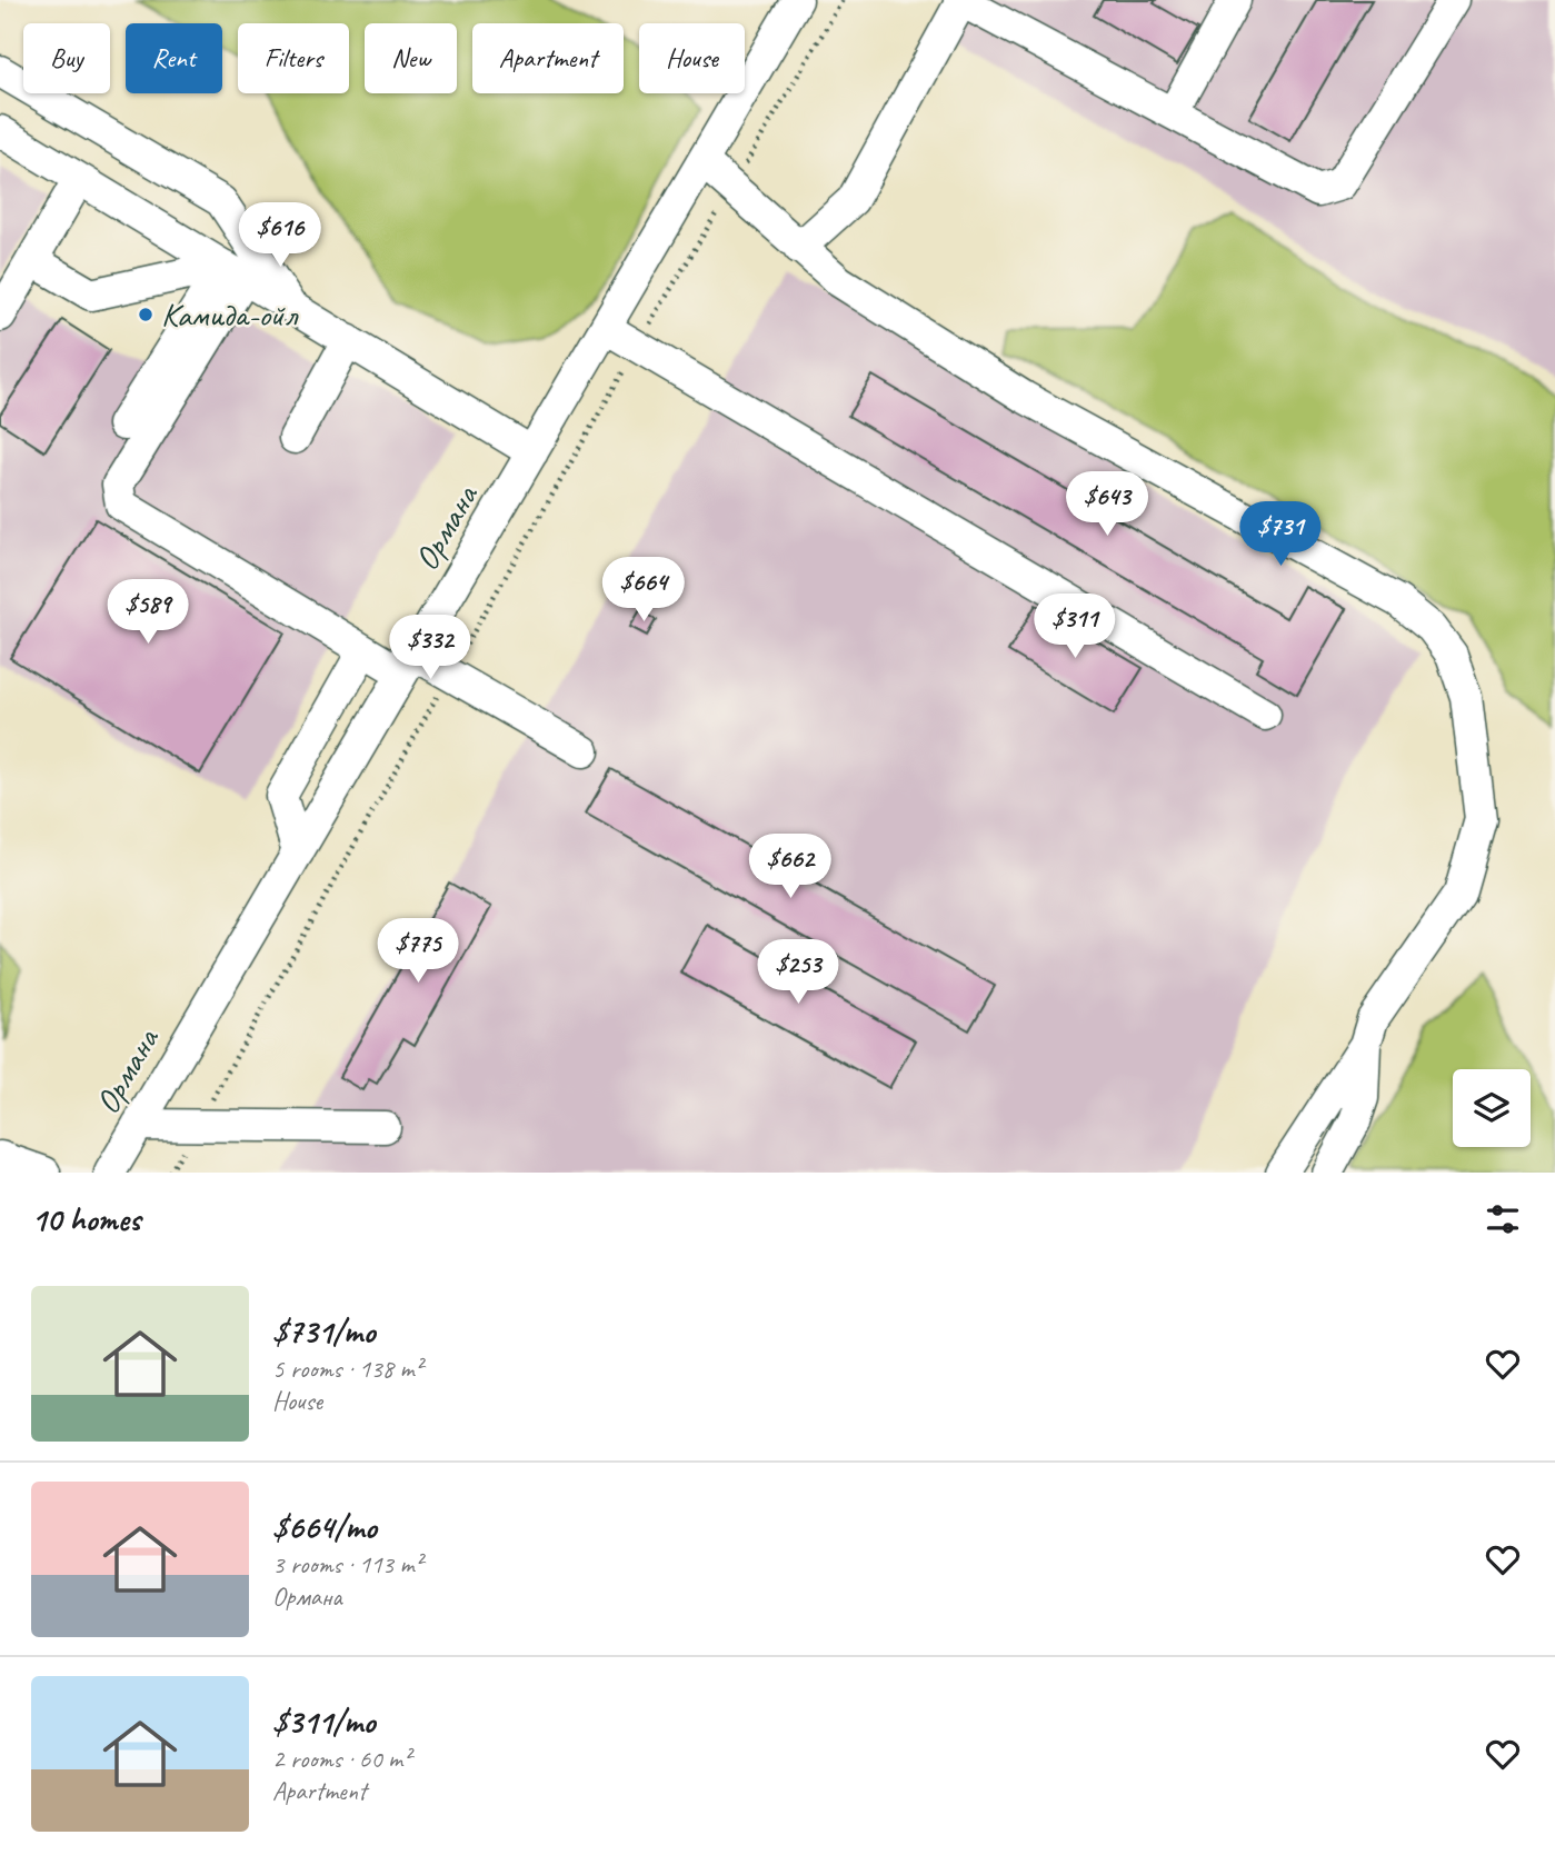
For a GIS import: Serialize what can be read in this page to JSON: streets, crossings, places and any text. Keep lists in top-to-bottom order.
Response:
{
  "streets": {
    "street": ["Ормана"]
  },
  "places": ["Камида-ойл"],
  "page": {
    "chip": [
      "Buy",
      "Rent",
      "Filters",
      "New",
      "Apartment",
      "House"
    ],
    "price": [
      "$616",
      "$643",
      "$731",
      "$664",
      "$589",
      "$311",
      "$332",
      "$662",
      "$775",
      "$253"
    ],
    "heading": "10 homes",
    "list": [
      {
        "name": "$731/mo",
        "note": "5 rooms · 138 m² · House"
      },
      {
        "name": "$664/mo",
        "note": "3 rooms · 113 m² · Ормана"
      },
      {
        "name": "$311/mo",
        "note": "2 rooms · 60 m² · Apartment"
      }
    ]
  }
}
